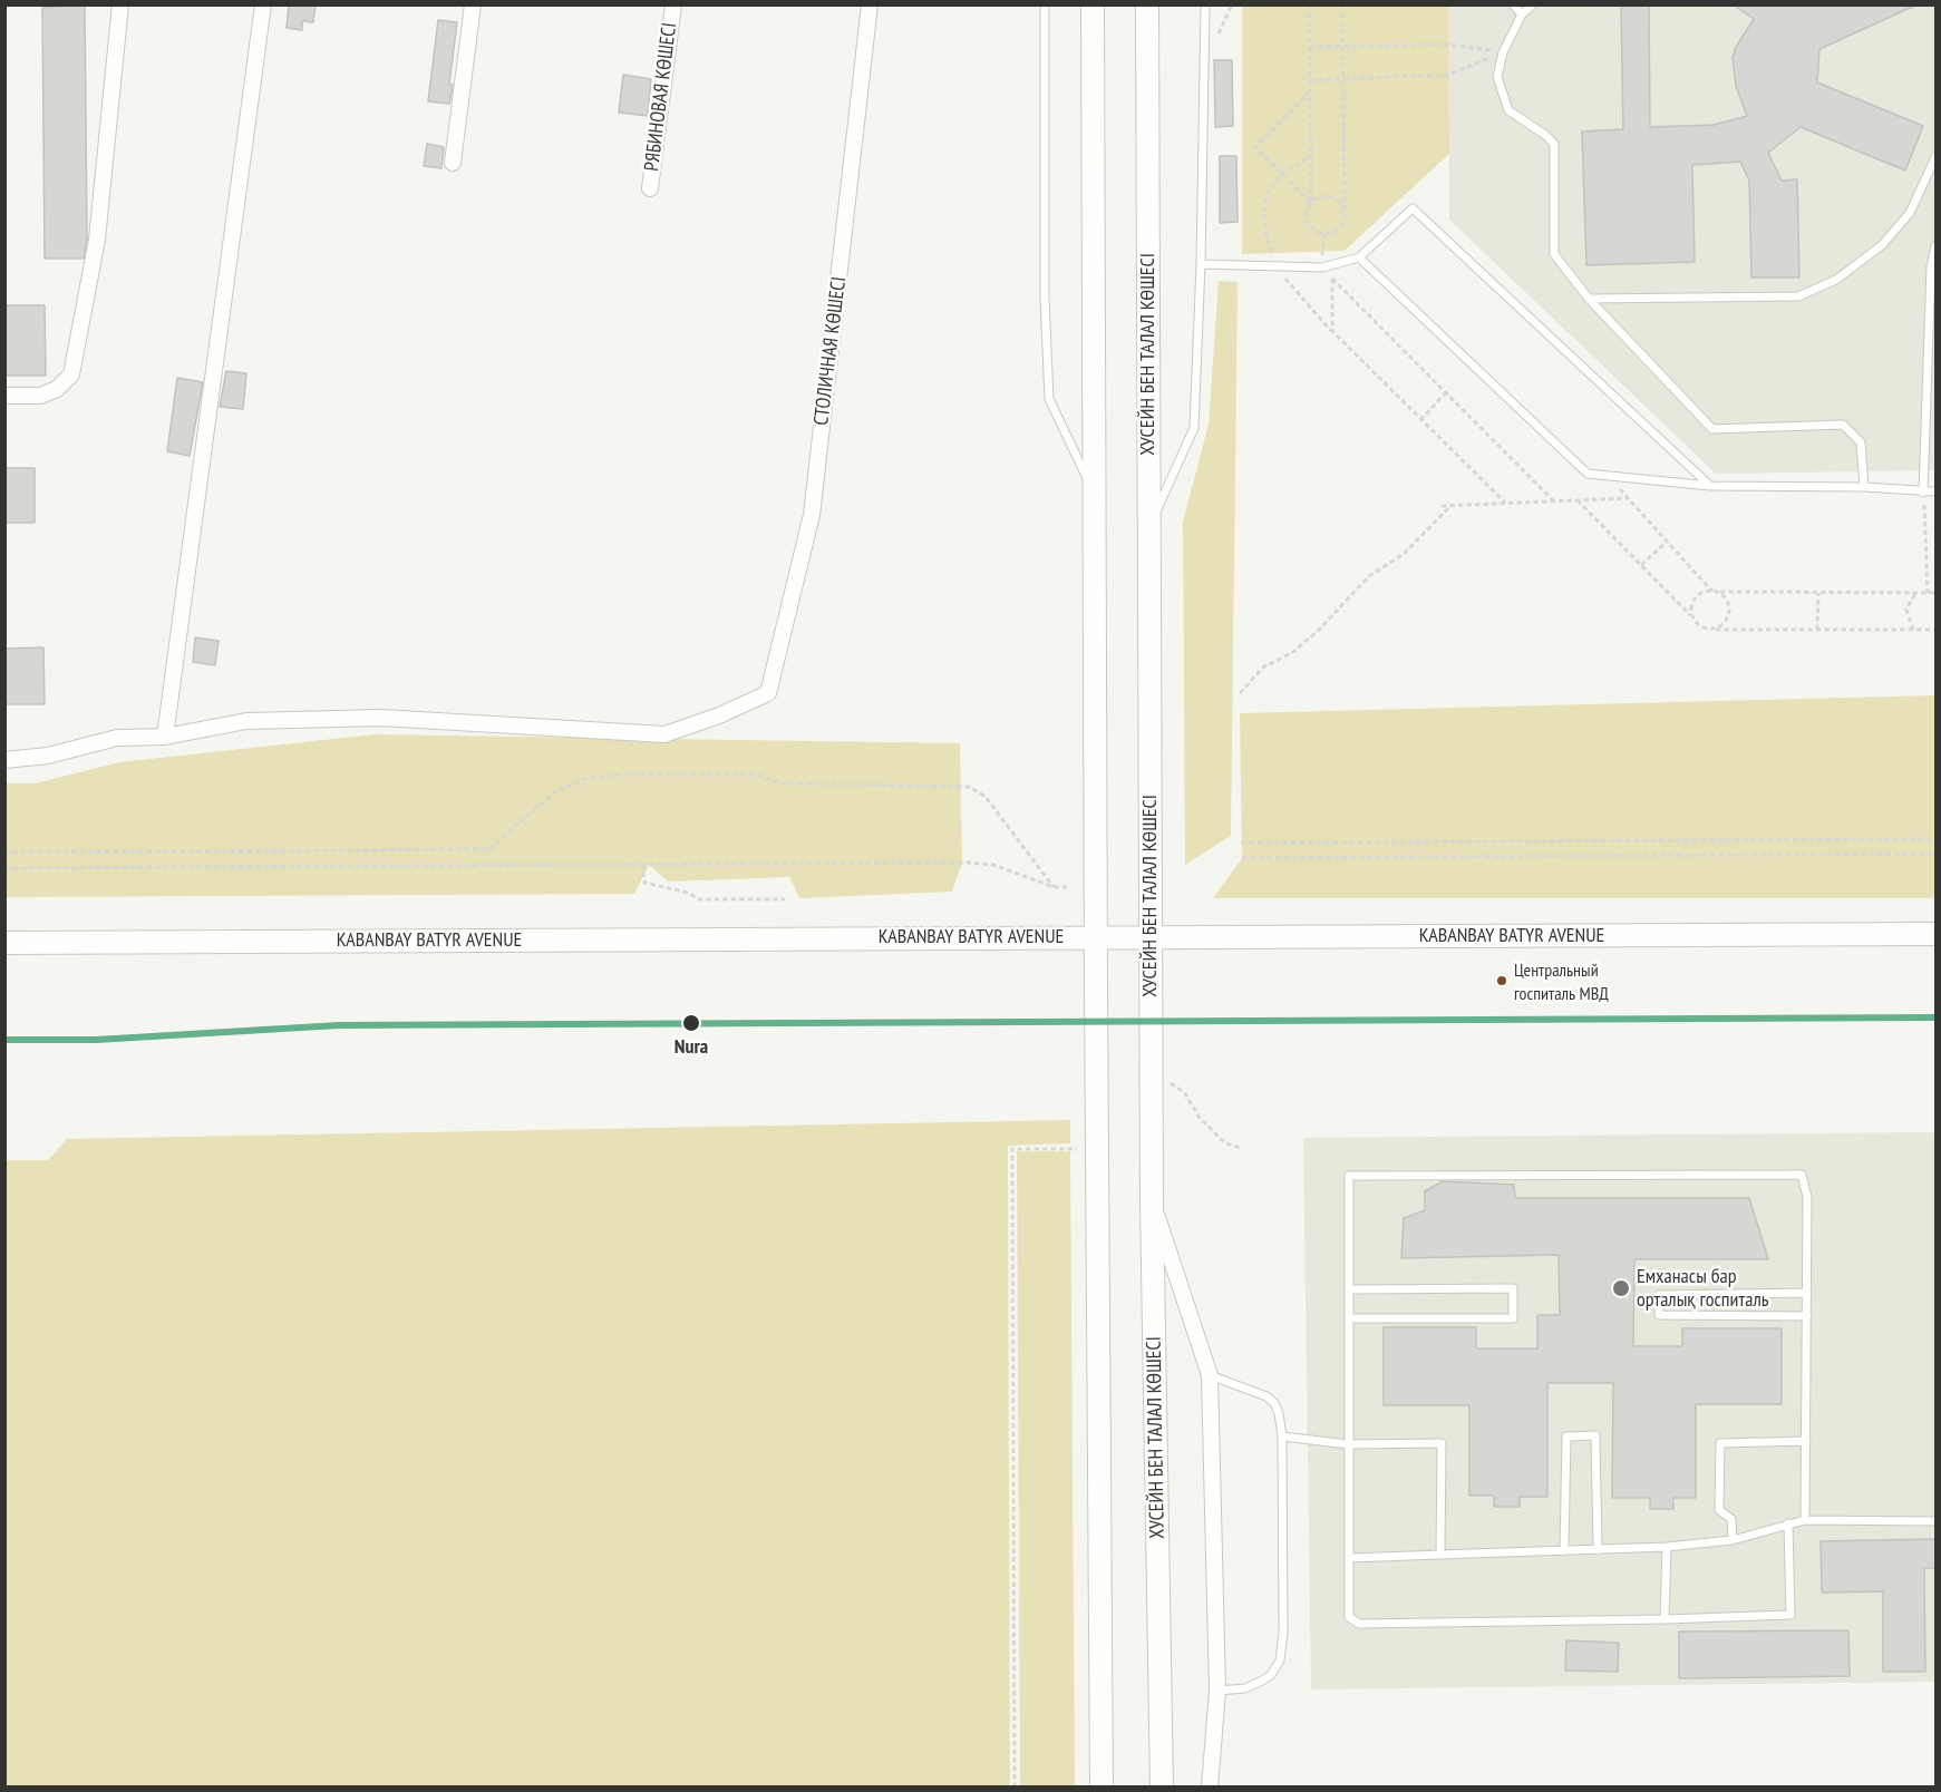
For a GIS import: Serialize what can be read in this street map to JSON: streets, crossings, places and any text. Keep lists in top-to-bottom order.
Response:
{
  "streets": {
    "street": [
      "РЯБИНОВАЯ КӨШЕСІ",
      "СТОЛИЧНАЯ КӨШЕСІ",
      "ХУСЕЙН БЕН ТАЛАЛ КӨШЕСІ",
      "KABANBAY BATYR AVENUE"
    ]
  },
  "crossings": [
    ["ХУСЕЙН БЕН ТАЛАЛ КӨШЕСІ", "KABANBAY BATYR AVENUE"]
  ],
  "places": ["Центральный госпиталь МВД", "Nura", "Емханасы бар орталық госпиталь"]
}
